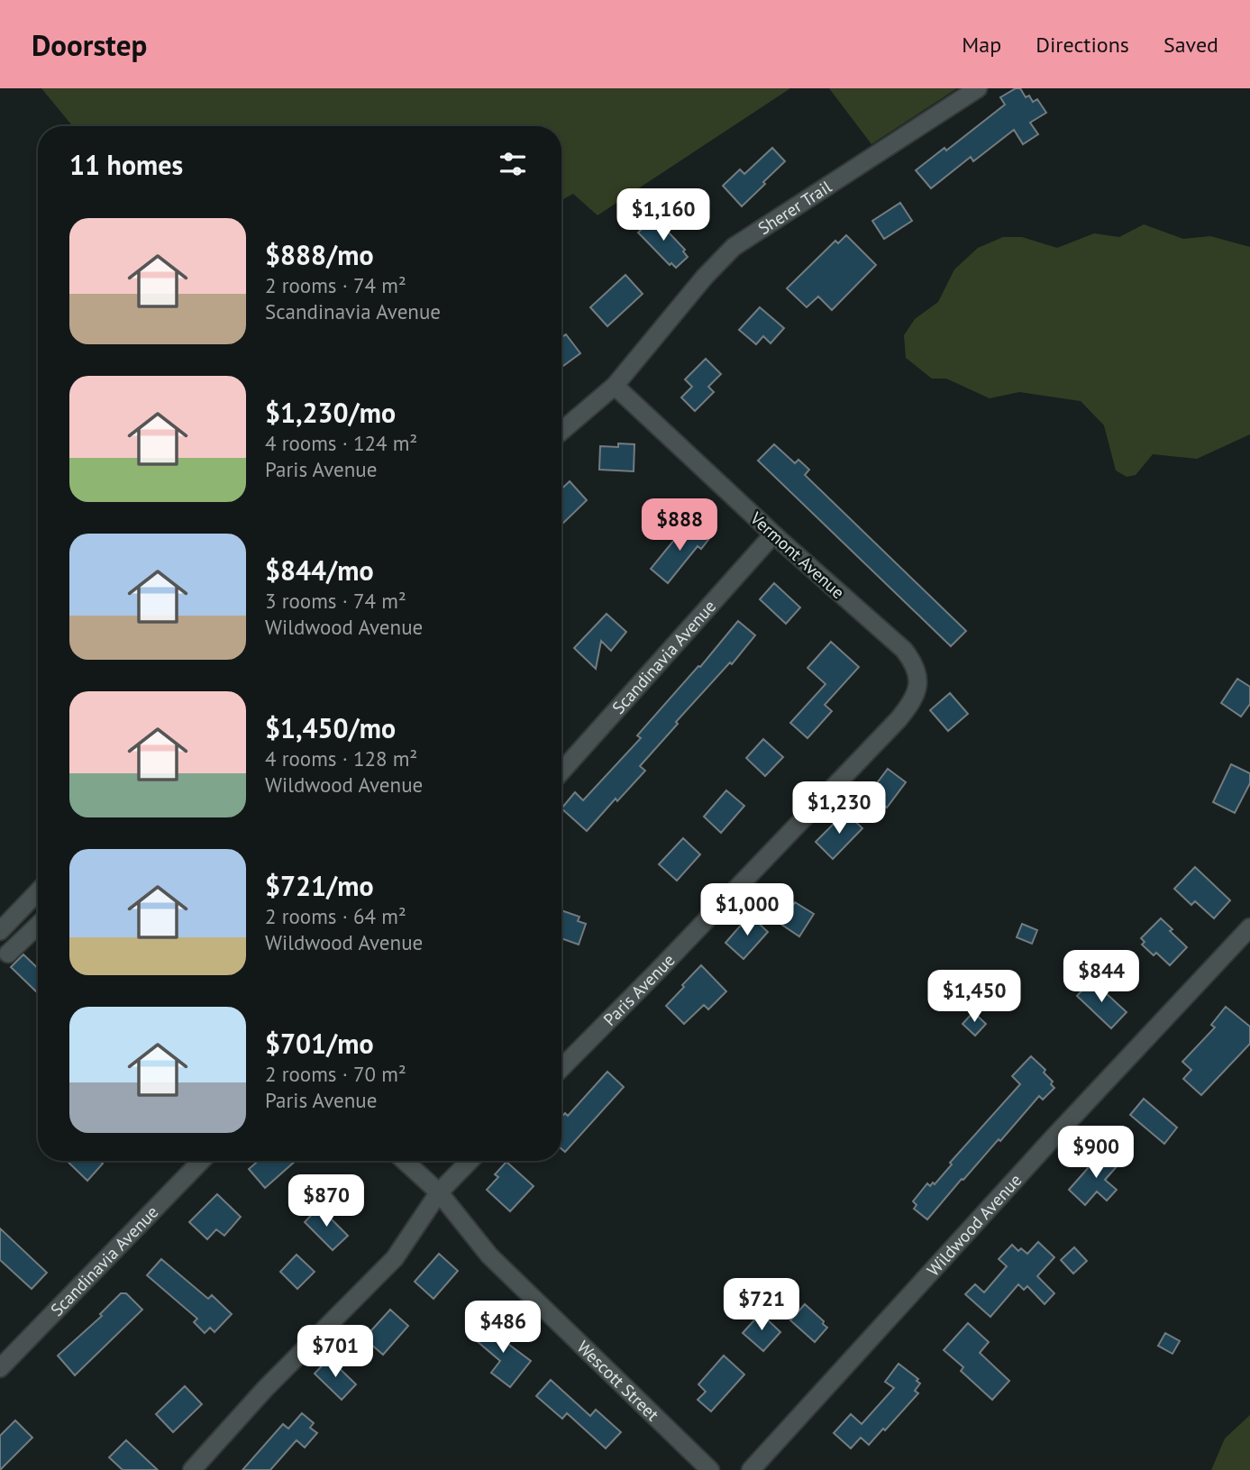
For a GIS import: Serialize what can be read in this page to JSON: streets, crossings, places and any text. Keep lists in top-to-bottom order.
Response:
{
  "streets": {
    "street": [
      "Sherer Trail",
      "Vermont Avenue",
      "Scandinavia Avenue",
      "Paris Avenue",
      "Wildwood Avenue",
      "Wescott Street"
    ]
  },
  "crossings": [
    ["Sherer Trail", "Vermont Avenue"],
    ["Vermont Avenue", "Scandinavia Avenue"],
    ["Vermont Avenue", "Paris Avenue"]
  ],
  "page": {
    "header": "Doorstep",
    "nav": ["Map", "Directions", "Saved"],
    "heading": "11 homes",
    "price": [
      "$1,160",
      "$888",
      "$1,230",
      "$1,000",
      "$844",
      "$1,450",
      "$900",
      "$870",
      "$721",
      "$486",
      "$701"
    ],
    "list": [
      {
        "name": "$888/mo",
        "note": "2 rooms · 74 m² · Scandinavia Avenue"
      },
      {
        "name": "$1,230/mo",
        "note": "4 rooms · 124 m² · Paris Avenue"
      },
      {
        "name": "$844/mo",
        "note": "3 rooms · 74 m² · Wildwood Avenue"
      },
      {
        "name": "$1,450/mo",
        "note": "4 rooms · 128 m² · Wildwood Avenue"
      },
      {
        "name": "$721/mo",
        "note": "2 rooms · 64 m² · Wildwood Avenue"
      },
      {
        "name": "$701/mo",
        "note": "2 rooms · 70 m² · Paris Avenue"
      }
    ]
  }
}
